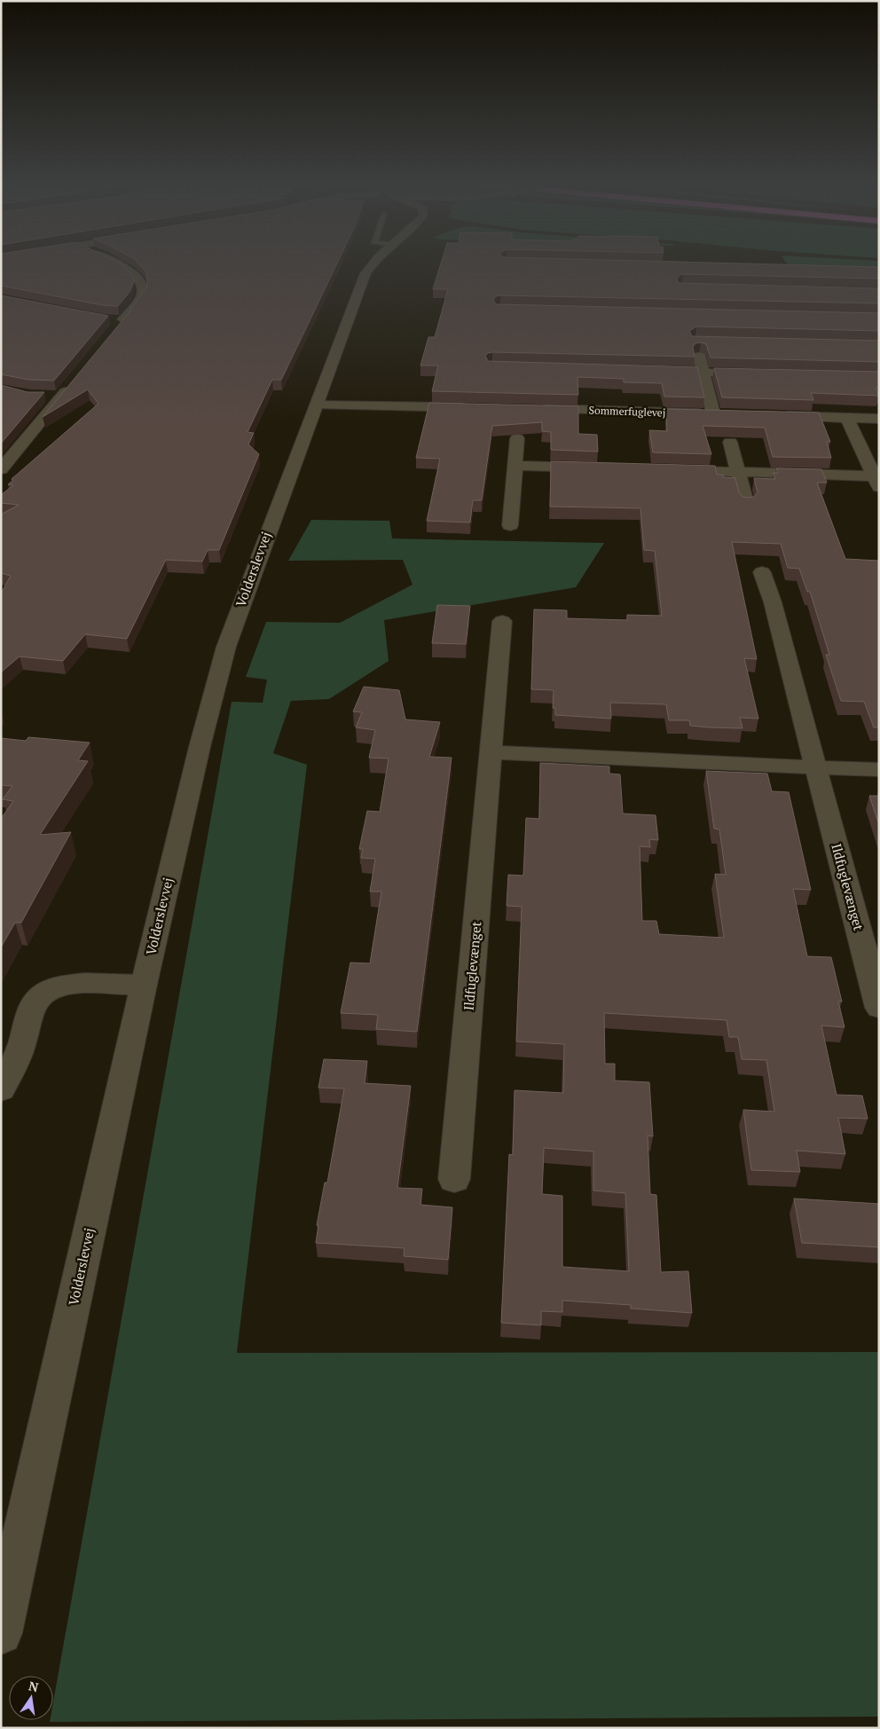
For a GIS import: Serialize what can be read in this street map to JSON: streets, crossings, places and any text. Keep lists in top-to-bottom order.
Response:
{
  "streets": {
    "street": ["Sommerfuglevej", "Volderslevvej", "Ildfuglevænget"]
  },
  "north": "top"
}
